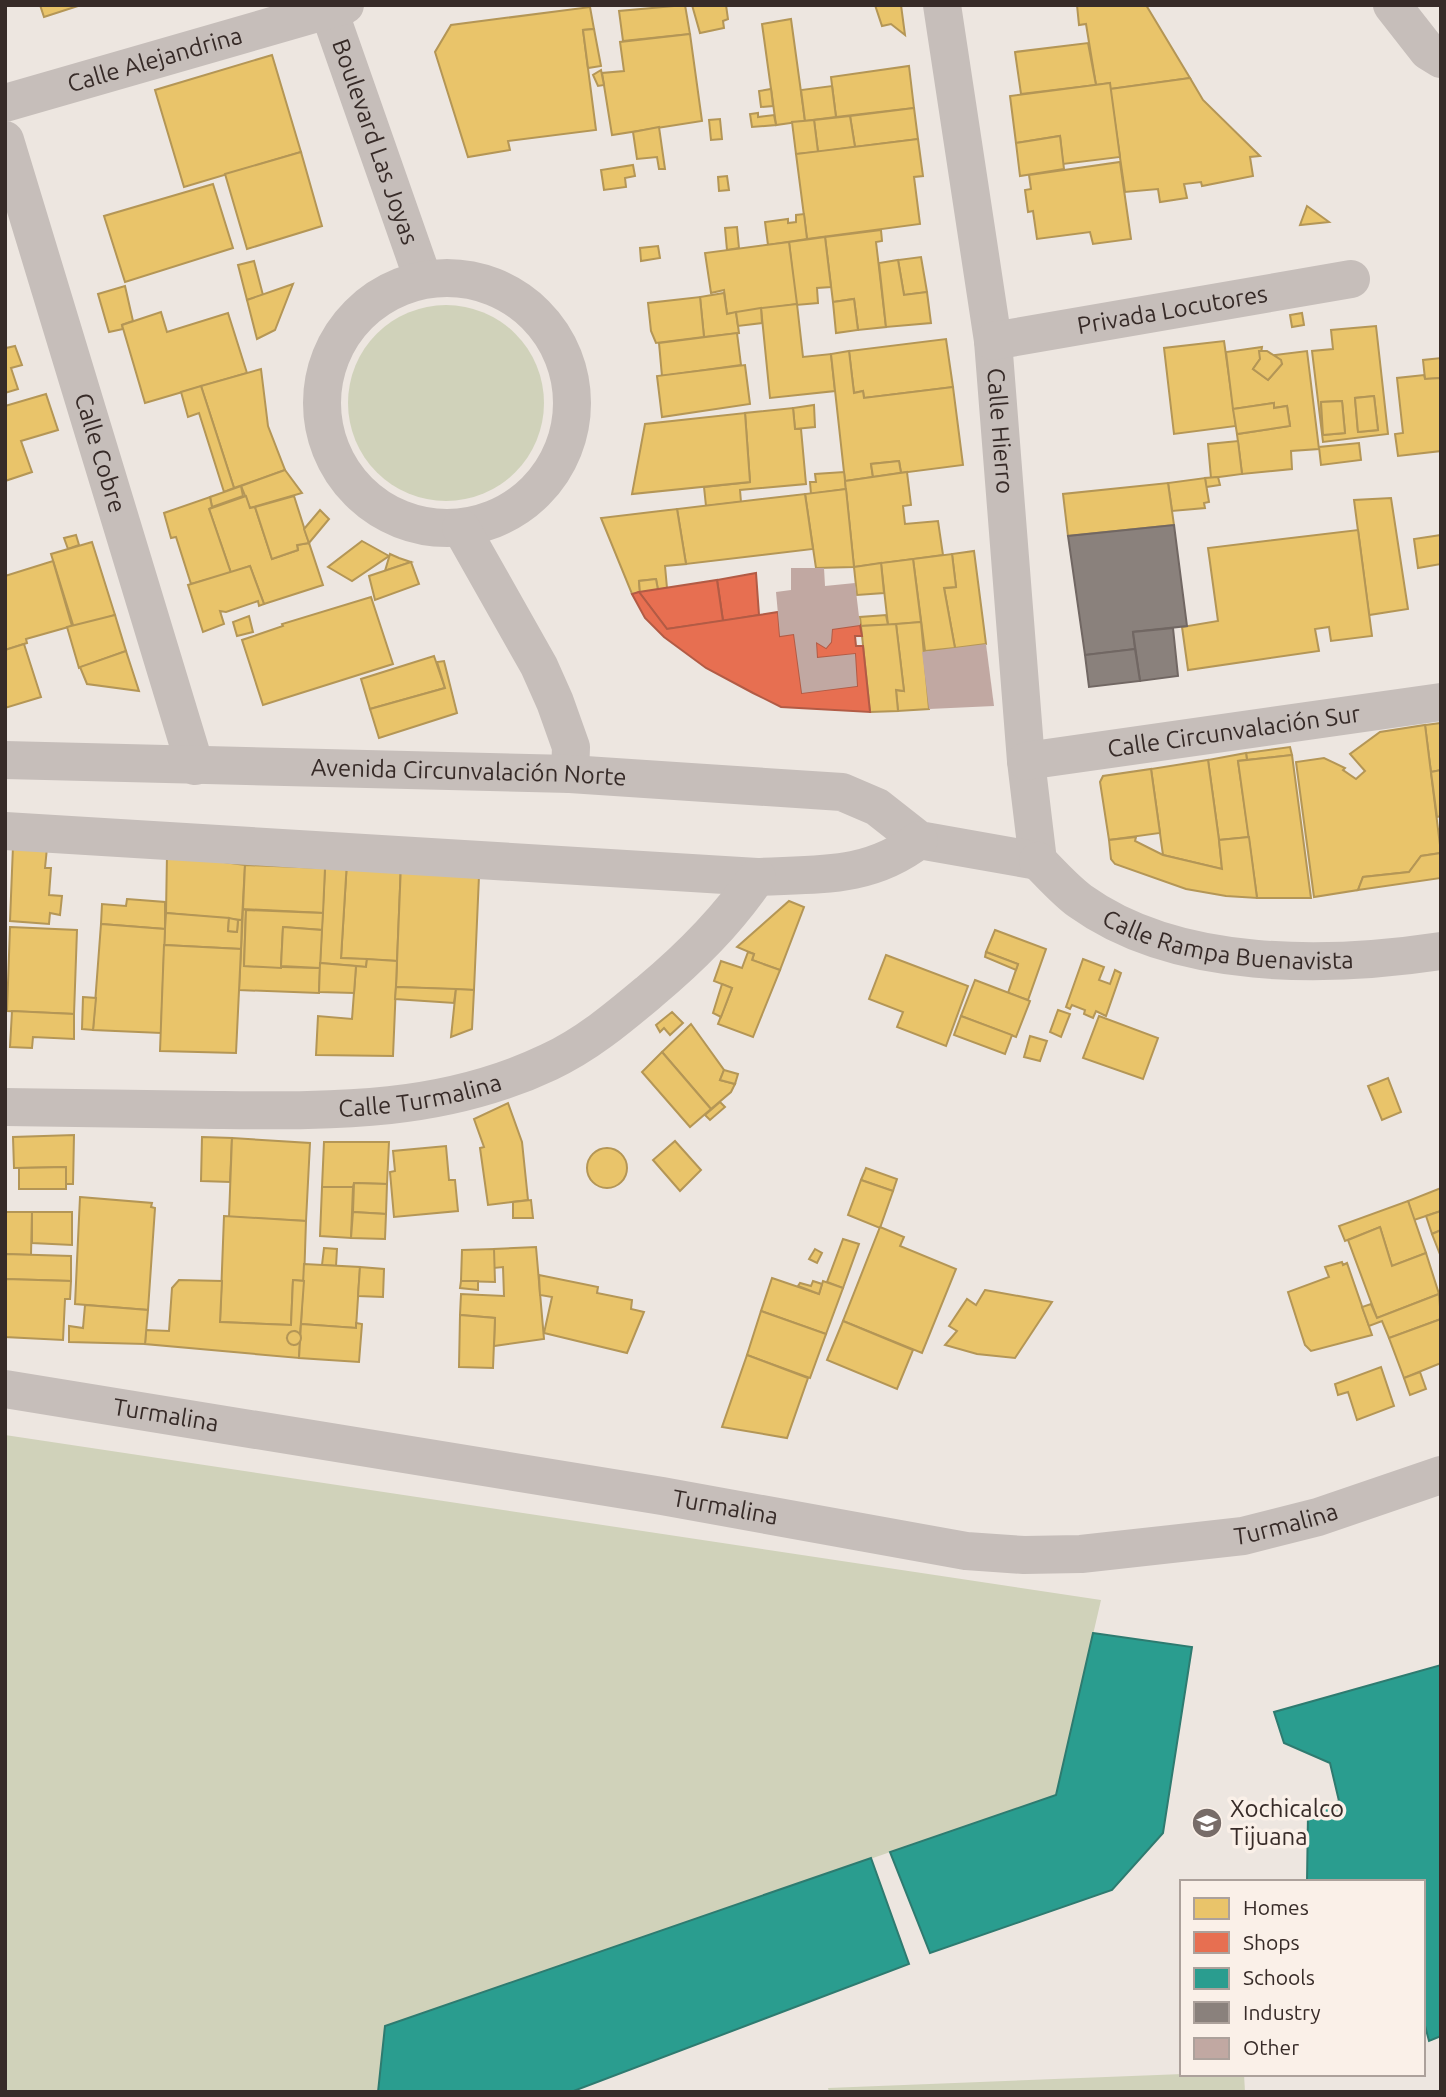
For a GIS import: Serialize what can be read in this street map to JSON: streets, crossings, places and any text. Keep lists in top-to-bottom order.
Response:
{
  "streets": {
    "street": [
      "Calle Alejandrina",
      "Boulevard Las Joyas",
      "Privada Locutores",
      "Calle Hierro",
      "Calle Cobre",
      "Calle Circunvalación Sur",
      "Avenida Circunvalación Norte",
      "Calle Rampa Buenavista",
      "Calle Turmalina",
      "Turmalina"
    ]
  },
  "crossings": [
    ["Calle Alejandrina", "Boulevard Las Joyas"],
    ["Privada Locutores", "Calle Hierro"],
    ["Calle Hierro", "Calle Circunvalación Sur"],
    ["Calle Hierro", "Avenida Circunvalación Norte"],
    ["Calle Hierro", "Calle Rampa Buenavista"],
    ["Calle Cobre", "Avenida Circunvalación Norte"],
    ["Avenida Circunvalación Norte", "Calle Rampa Buenavista"]
  ],
  "places": {
    "school or university": ["Xochicalco Tijuana"]
  },
  "legend": [
    "Homes",
    "Shops",
    "Schools",
    "Industry",
    "Other"
  ]
}
